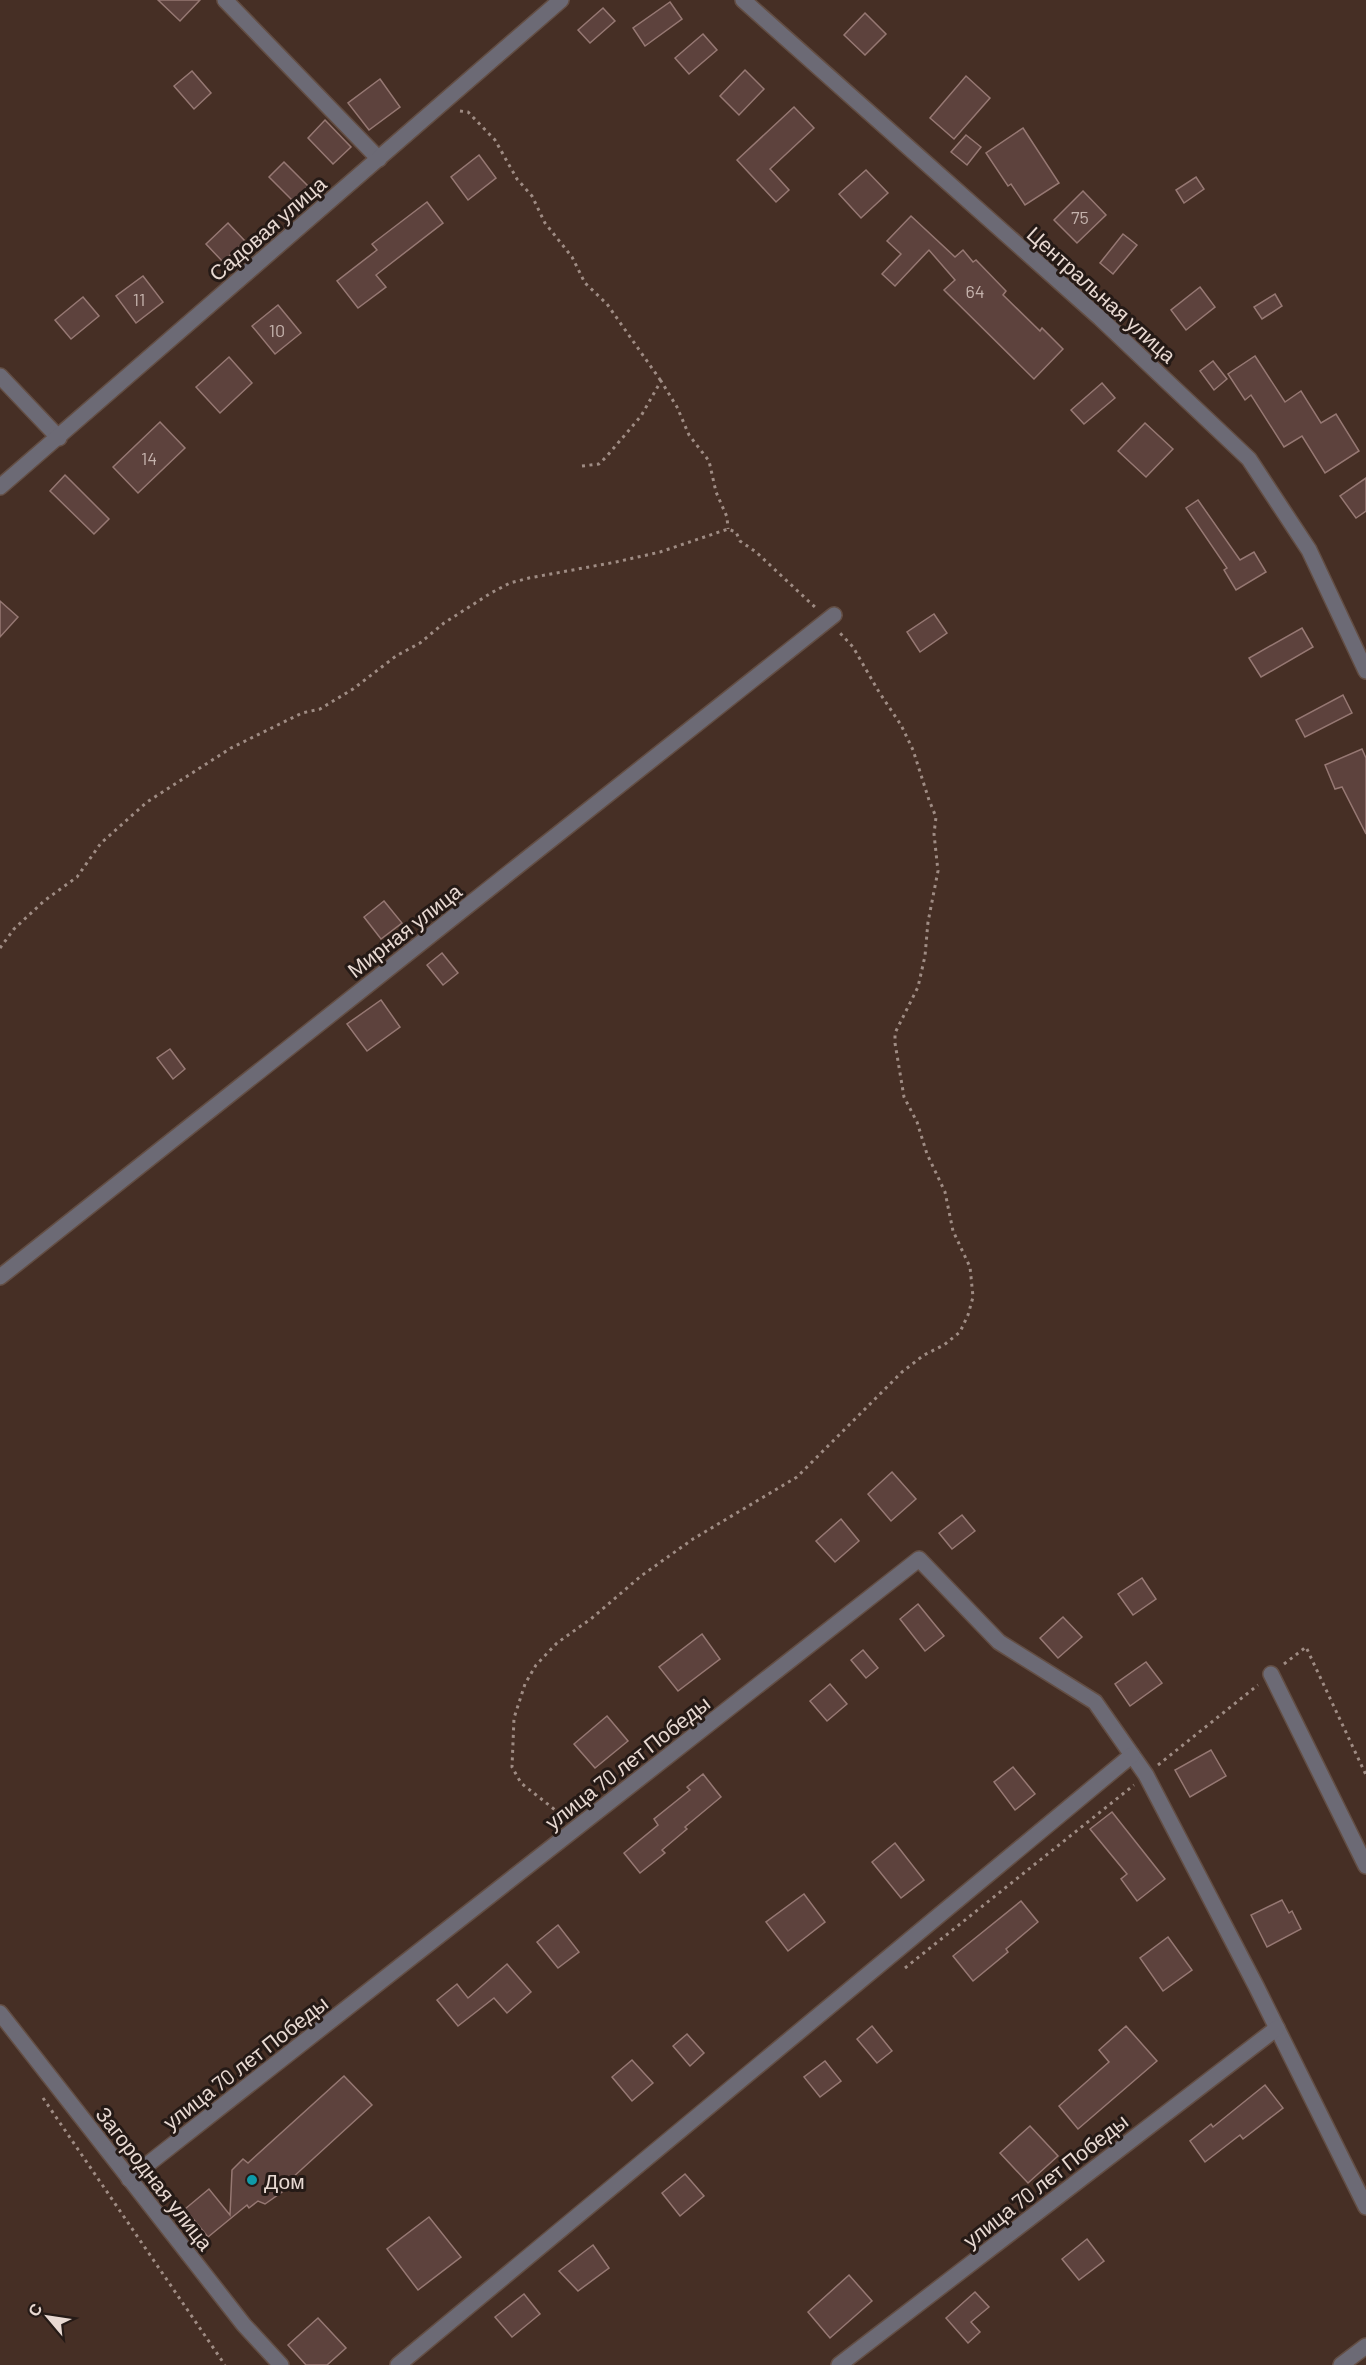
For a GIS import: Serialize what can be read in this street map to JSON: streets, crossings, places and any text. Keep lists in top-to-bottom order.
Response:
{
  "streets": {
    "street": [
      "Садовая улица",
      "Центральная улица",
      "Мирная улица",
      "улица 70 лет Победы",
      "Загородная улица"
    ]
  },
  "crossings": [
    ["улица 70 лет Победы", "Загородная улица"]
  ],
  "places": ["Дом"],
  "house_numbers": [
    "75",
    "64",
    "11",
    "10",
    "14"
  ],
  "north": "top left"
}
